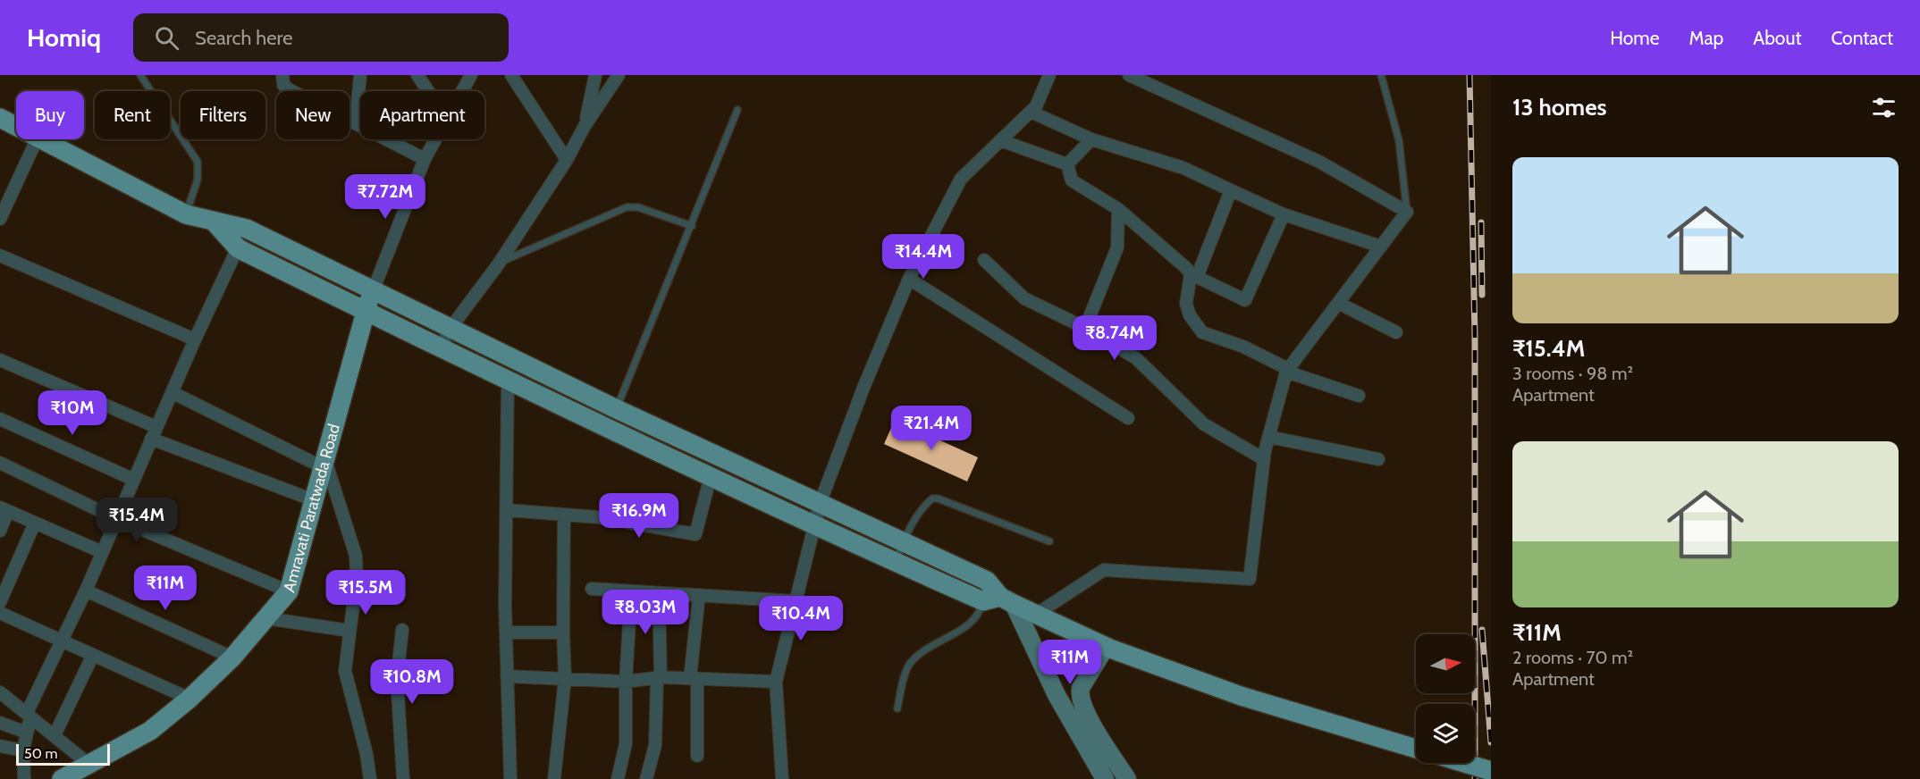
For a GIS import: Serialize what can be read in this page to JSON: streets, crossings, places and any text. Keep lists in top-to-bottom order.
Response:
{
  "streets": {
    "main road": ["Amravati Paratwada Road"]
  },
  "scale_bar": "50 m",
  "north": "right",
  "page": {
    "header": "Homiq",
    "search": "Search here",
    "nav": [
      "Home",
      "Map",
      "About",
      "Contact"
    ],
    "heading": "13 homes",
    "chip": [
      "Buy",
      "Rent",
      "Filters",
      "New",
      "Apartment"
    ],
    "list": [
      {
        "name": "₹15.4M",
        "note": "3 rooms · 98 m² · Apartment"
      },
      {
        "name": "₹11M",
        "note": "2 rooms · 70 m² · Apartment"
      }
    ],
    "price": [
      "₹7.72M",
      "₹14.4M",
      "₹8.74M",
      "₹10M",
      "₹21.4M",
      "₹16.9M",
      "₹15.4M",
      "₹11M",
      "₹15.5M",
      "₹8.03M",
      "₹10.4M",
      "₹11M",
      "₹10.8M"
    ],
    "scale": "50 m"
  }
}
